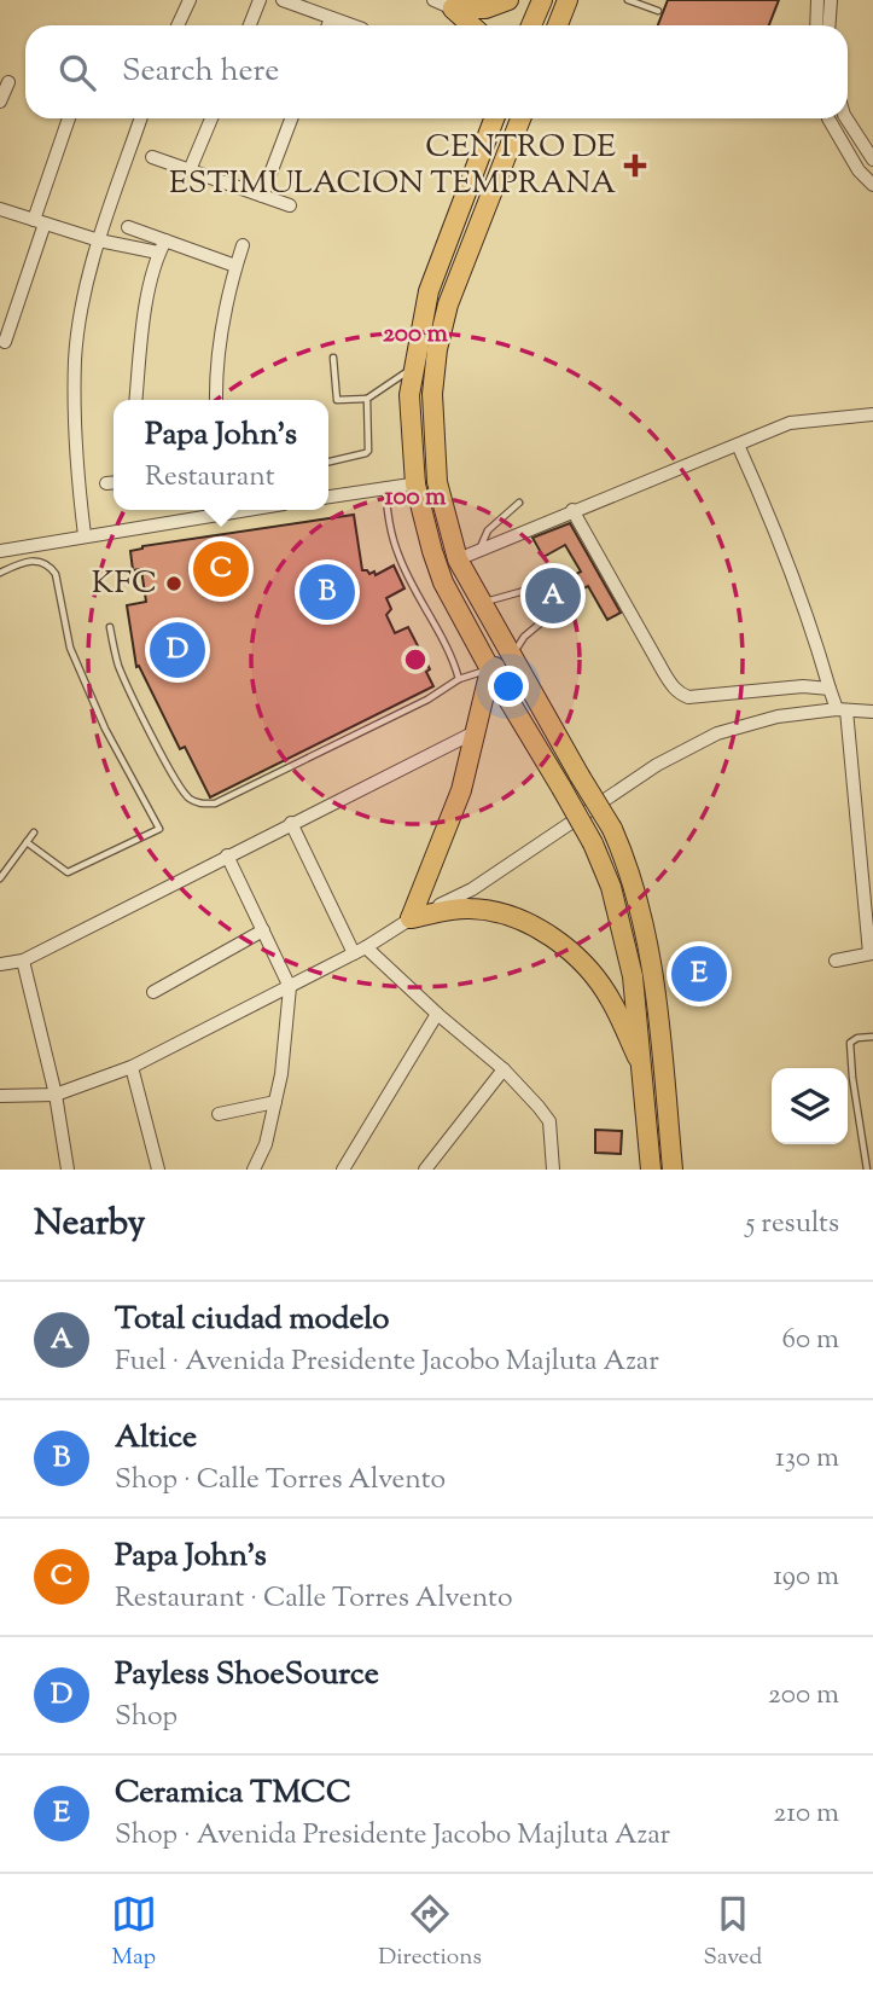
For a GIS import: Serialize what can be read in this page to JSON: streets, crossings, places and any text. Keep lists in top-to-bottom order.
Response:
{
  "places": {
    "health": ["CENTRO DE ESTIMULACION TEMPRANA"],
    "other": ["KFC"]
  },
  "page": {
    "search": "Search here",
    "popup": ["Papa John's", "Restaurant"],
    "pins": [
      "C",
      "B",
      "A",
      "D",
      "E"
    ],
    "heading": ["Nearby", "5 results"],
    "list": [
      {
        "mark": "A",
        "name": "Total ciudad modelo",
        "note": "Fuel · Avenida Presidente Jacobo Majluta Azar",
        "value": "60 m"
      },
      {
        "mark": "B",
        "name": "Altice",
        "note": "Shop · Calle Torres Alvento",
        "value": "130 m"
      },
      {
        "mark": "C",
        "name": "Papa John's",
        "note": "Restaurant · Calle Torres Alvento",
        "value": "190 m"
      },
      {
        "mark": "D",
        "name": "Payless ShoeSource",
        "note": "Shop",
        "value": "200 m"
      },
      {
        "mark": "E",
        "name": "Ceramica TMCC",
        "note": "Shop · Avenida Presidente Jacobo Majluta Azar",
        "value": "210 m"
      }
    ],
    "nav": ["Map", "Directions", "Saved"]
  },
  "rings": ["200 m", "100 m"]
}
